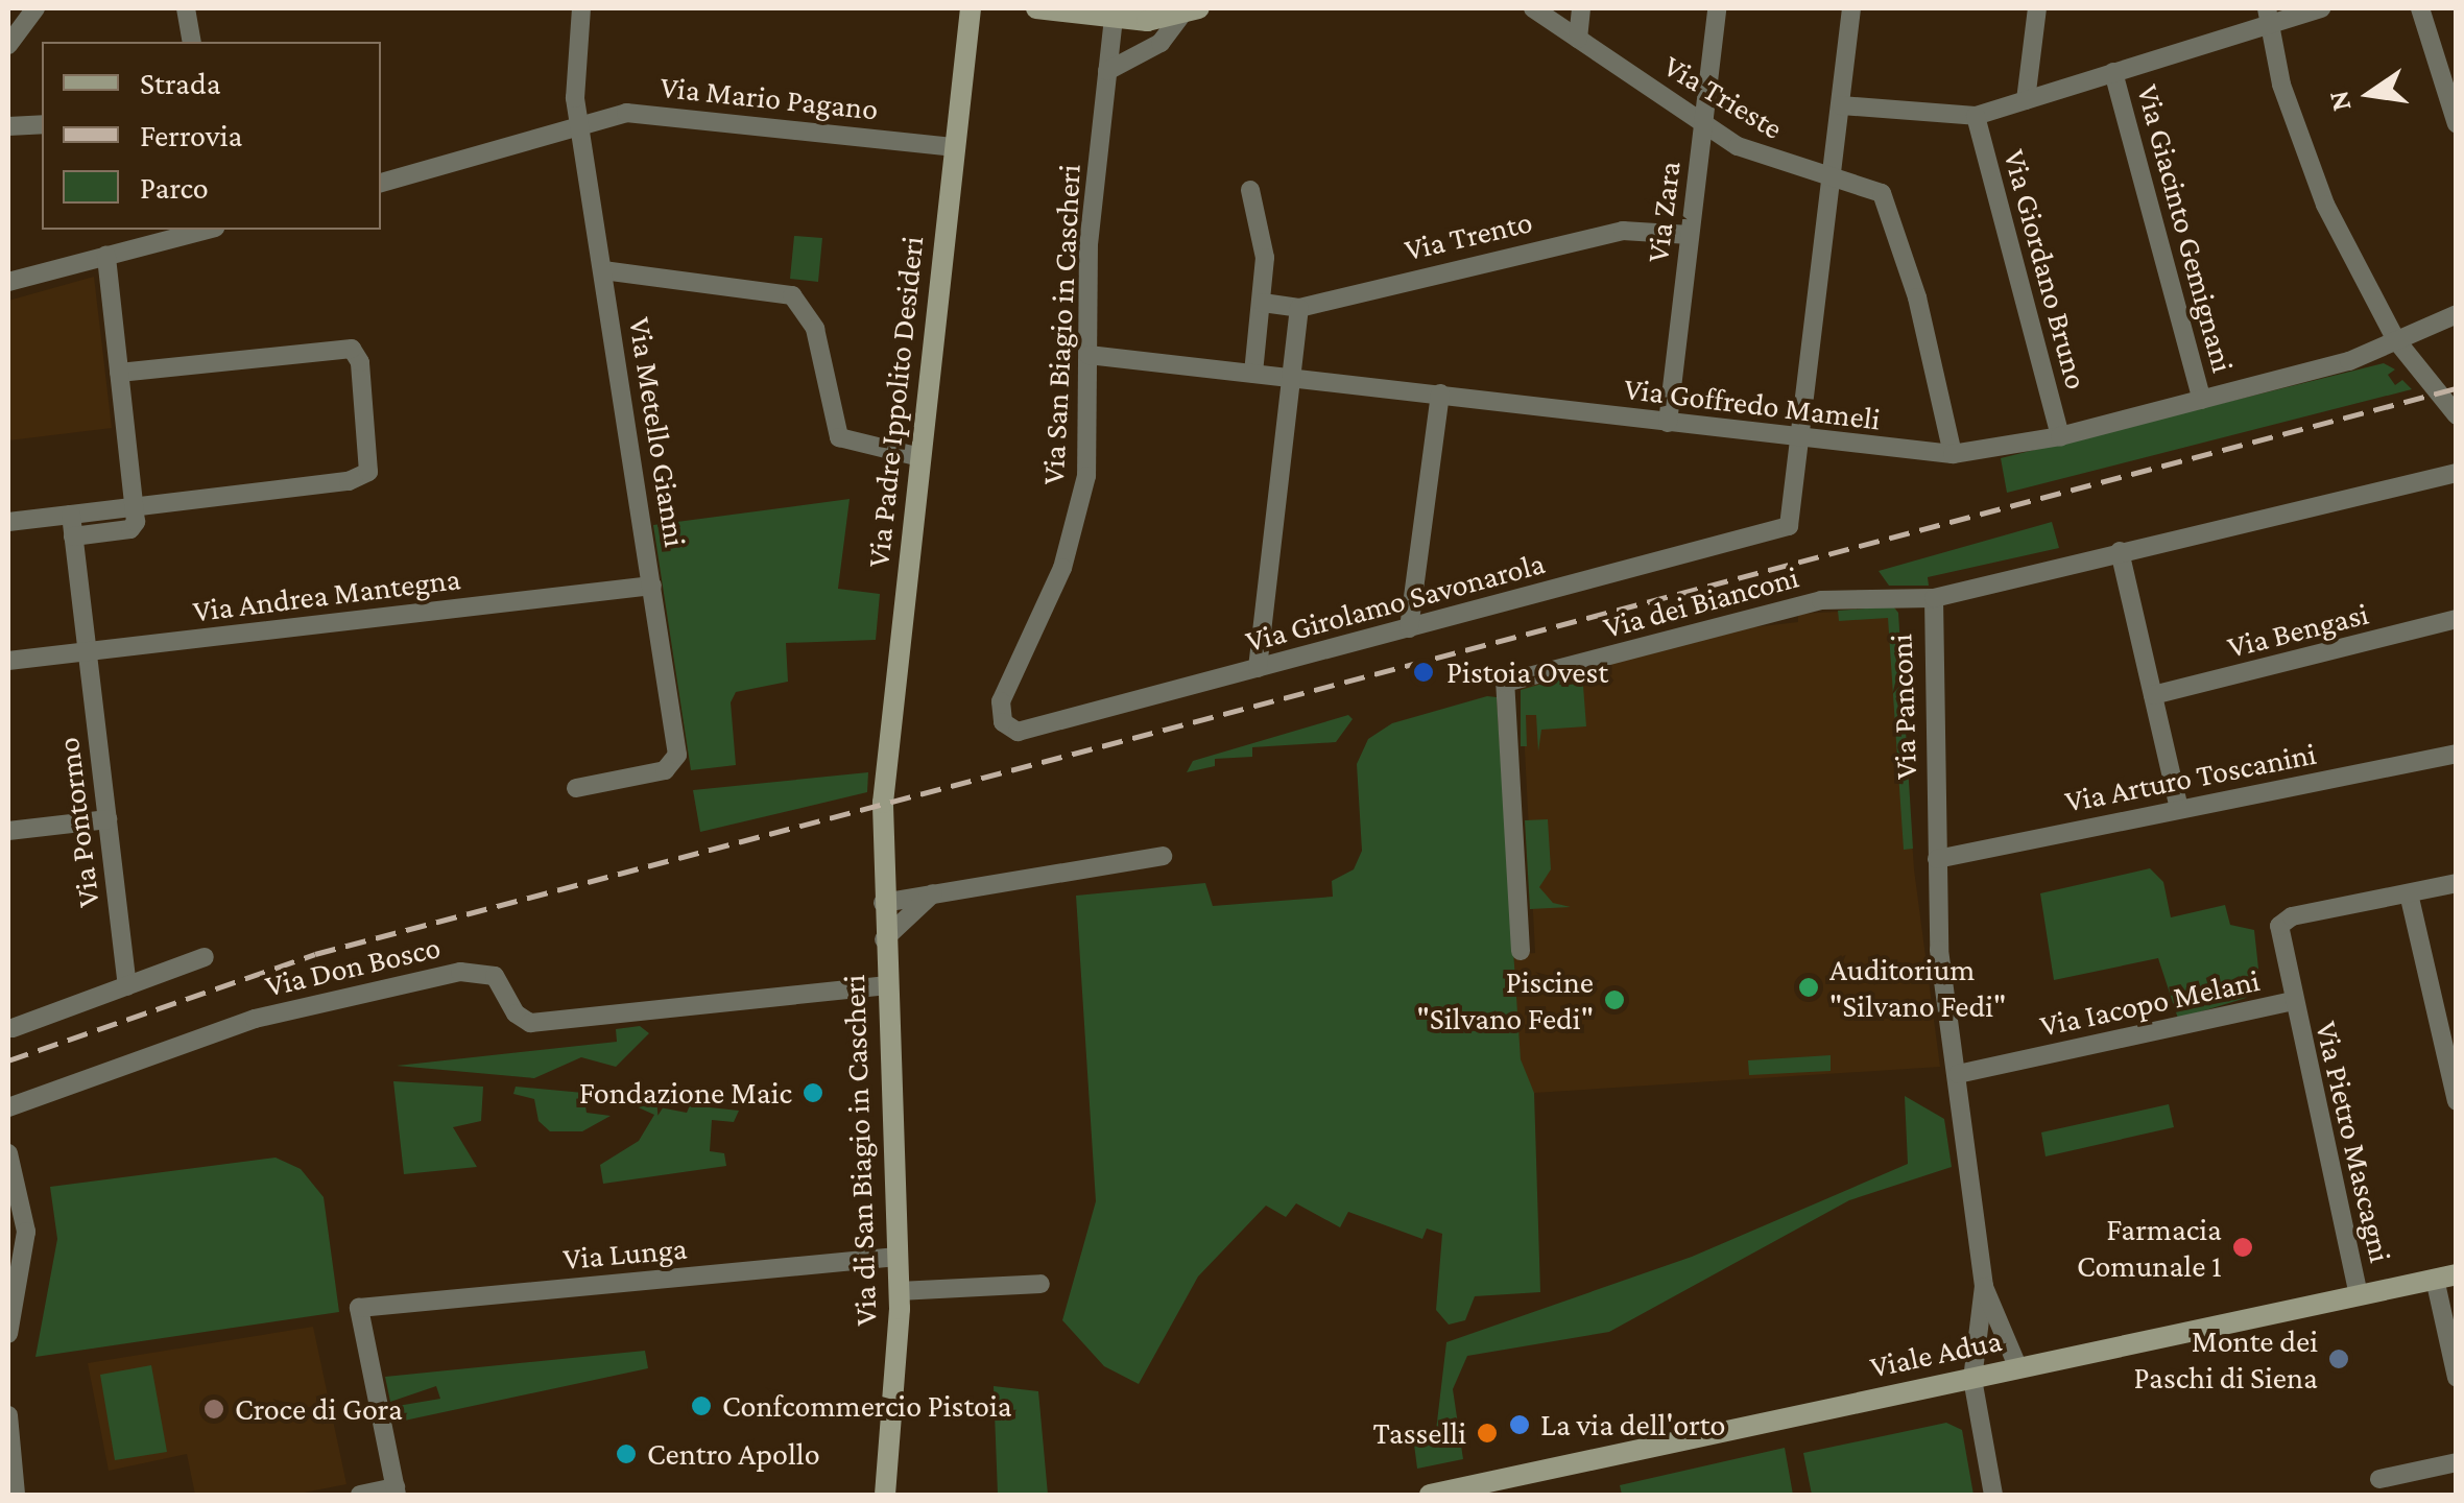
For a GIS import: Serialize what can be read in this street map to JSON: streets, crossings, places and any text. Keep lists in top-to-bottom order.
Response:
{
  "streets": {
    "street": [
      "Via Trieste",
      "Via Mario Pagano",
      "Via Zara",
      "Via Giacinto Gemignani",
      "Via Trento",
      "Via Giordano Bruno",
      "Via San Biagio in Cascheri",
      "Via Padre Ippolito Desideri",
      "Via Goffredo Mameli",
      "Via Metello Gianni",
      "Via Andrea Mantegna",
      "Via Girolamo Savonarola",
      "Via dei Bianconi",
      "Via Bengasi",
      "Via Panconi",
      "Via Arturo Toscanini",
      "Via Pontormo",
      "Via Don Bosco",
      "Via Iacopo Melani",
      "Via Pietro Mascagni",
      "Via di San Biagio in Cascheri",
      "Via Lunga",
      "Viale Adua"
    ]
  },
  "crossings": [
    ["Via Trieste", "Via Zara"],
    ["Via Trieste", "Via Goffredo Mameli"],
    ["Via Mario Pagano", "Via Padre Ippolito Desideri"],
    ["Via Mario Pagano", "Via Metello Gianni"],
    ["Via Zara", "Via Trento"],
    ["Via Zara", "Via Goffredo Mameli"],
    ["Via Giacinto Gemignani", "Via Goffredo Mameli"],
    ["Via Giordano Bruno", "Via Goffredo Mameli"],
    ["Via San Biagio in Cascheri", "Via Goffredo Mameli"],
    ["Via San Biagio in Cascheri", "Via Girolamo Savonarola"],
    ["Via Padre Ippolito Desideri", "Via di San Biagio in Cascheri"],
    ["Via Goffredo Mameli", "Via Girolamo Savonarola"],
    ["Via Metello Gianni", "Via Andrea Mantegna"],
    ["Via Andrea Mantegna", "Via Pontormo"],
    ["Via dei Bianconi", "Via Panconi"],
    ["Via Panconi", "Via Arturo Toscanini"],
    ["Via Panconi", "Via Iacopo Melani"],
    ["Via Panconi", "Viale Adua"],
    ["Via Don Bosco", "Via di San Biagio in Cascheri"],
    ["Via Iacopo Melani", "Via Pietro Mascagni"],
    ["Via Pietro Mascagni", "Viale Adua"],
    ["Via di San Biagio in Cascheri", "Via Lunga"]
  ],
  "places": [
    "Pistoia Ovest",
    "Auditorium \"Silvano Fedi\"",
    "Piscine \"Silvano Fedi\"",
    "Fondazione Maic",
    "Farmacia Comunale 1",
    "Monte dei Paschi di Siena",
    "Confcommercio Pistoia",
    "Croce di Gora",
    "La via dell'orto",
    "Tasselli",
    "Centro Apollo"
  ],
  "legend": ["Strada", "Ferrovia", "Parco"],
  "north": "left"
}
